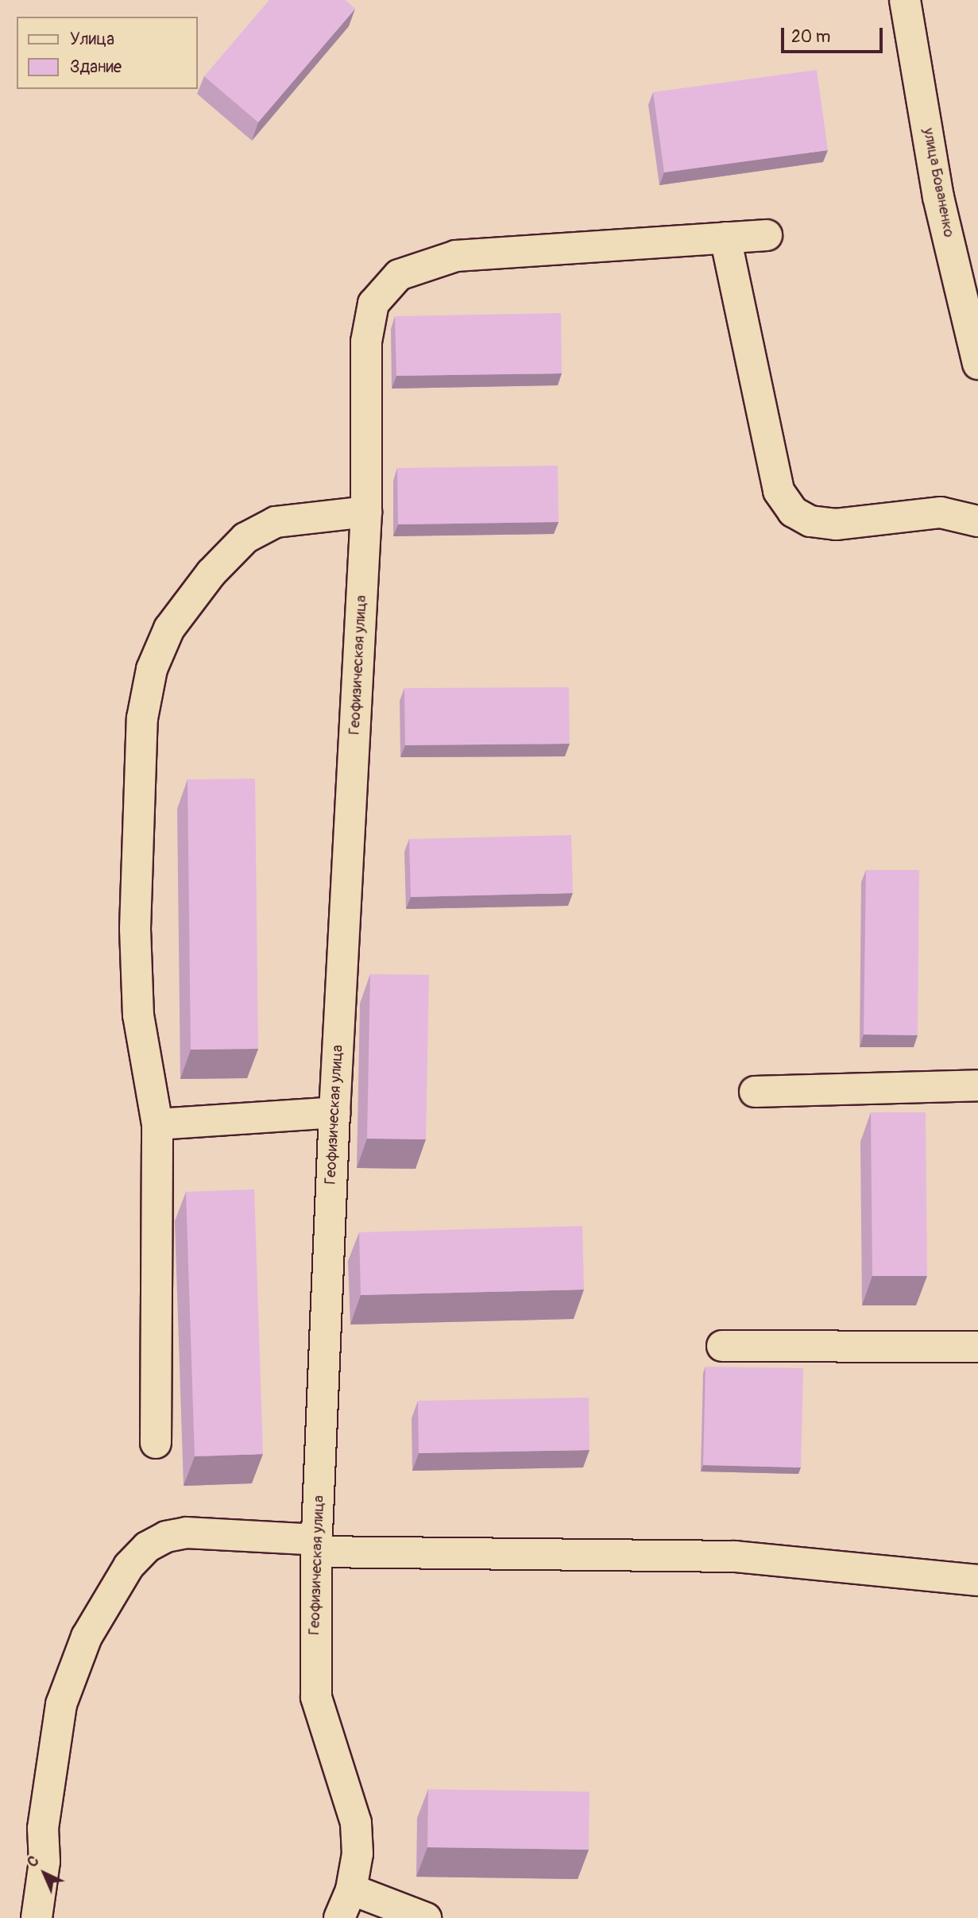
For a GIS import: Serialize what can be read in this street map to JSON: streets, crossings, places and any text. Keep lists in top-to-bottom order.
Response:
{
  "streets": {
    "street": ["улица Бованенко", "Геофизическая улица"]
  },
  "legend": ["Улица", "Здание"],
  "scale_bar": "20 m",
  "north": "top left"
}
